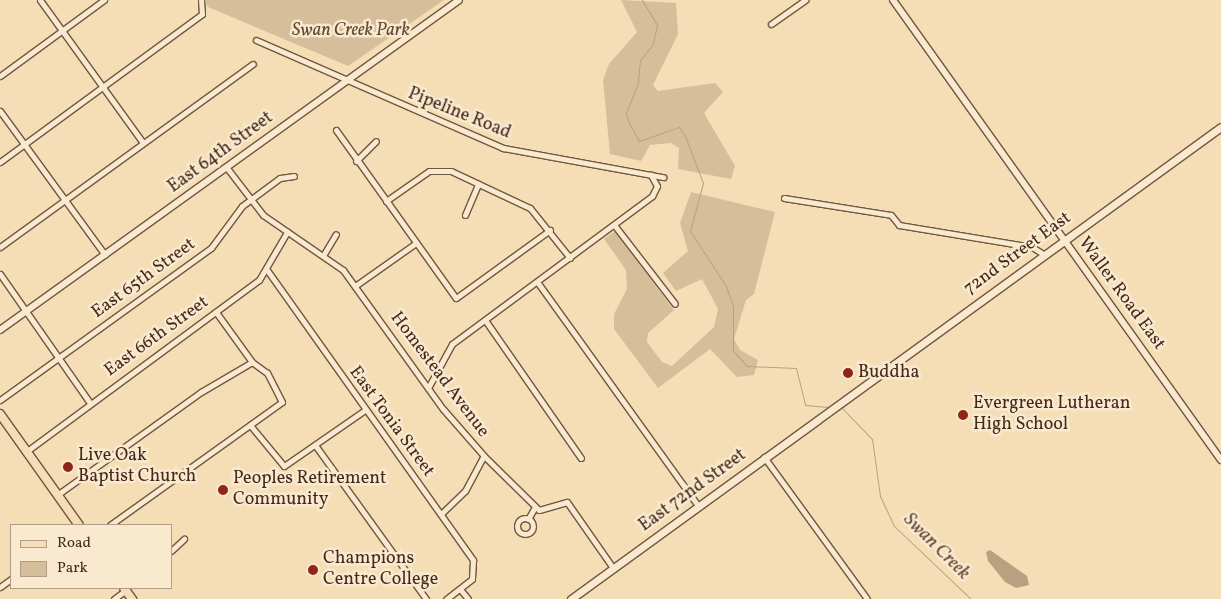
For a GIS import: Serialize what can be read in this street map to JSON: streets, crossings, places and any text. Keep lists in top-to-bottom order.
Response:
{
  "streets": {
    "main road": ["72nd Street East", "East 72nd Street"],
    "street": [
      "Pipeline Road",
      "East 64th Street",
      "East 65th Street",
      "Waller Road East",
      "East 66th Street",
      "Homestead Avenue",
      "East Tonia Street"
    ]
  },
  "crossings": [
    ["Pipeline Road", "East 64th Street"],
    ["East 64th Street", "Homestead Avenue"],
    ["72nd Street East", "Waller Road East"],
    ["72nd Street East", "East 72nd Street"],
    ["East 65th Street", "Homestead Avenue"],
    ["East 66th Street", "Homestead Avenue"],
    ["East 66th Street", "East Tonia Street"]
  ],
  "water": ["Swan Creek"],
  "parks": ["Swan Creek Park"],
  "places": [
    "Buddha",
    "Evergreen Lutheran High School",
    "Live Oak Baptist Church",
    "Peoples Retirement Community",
    "Champions Centre College"
  ],
  "legend": ["Road", "Park"]
}
